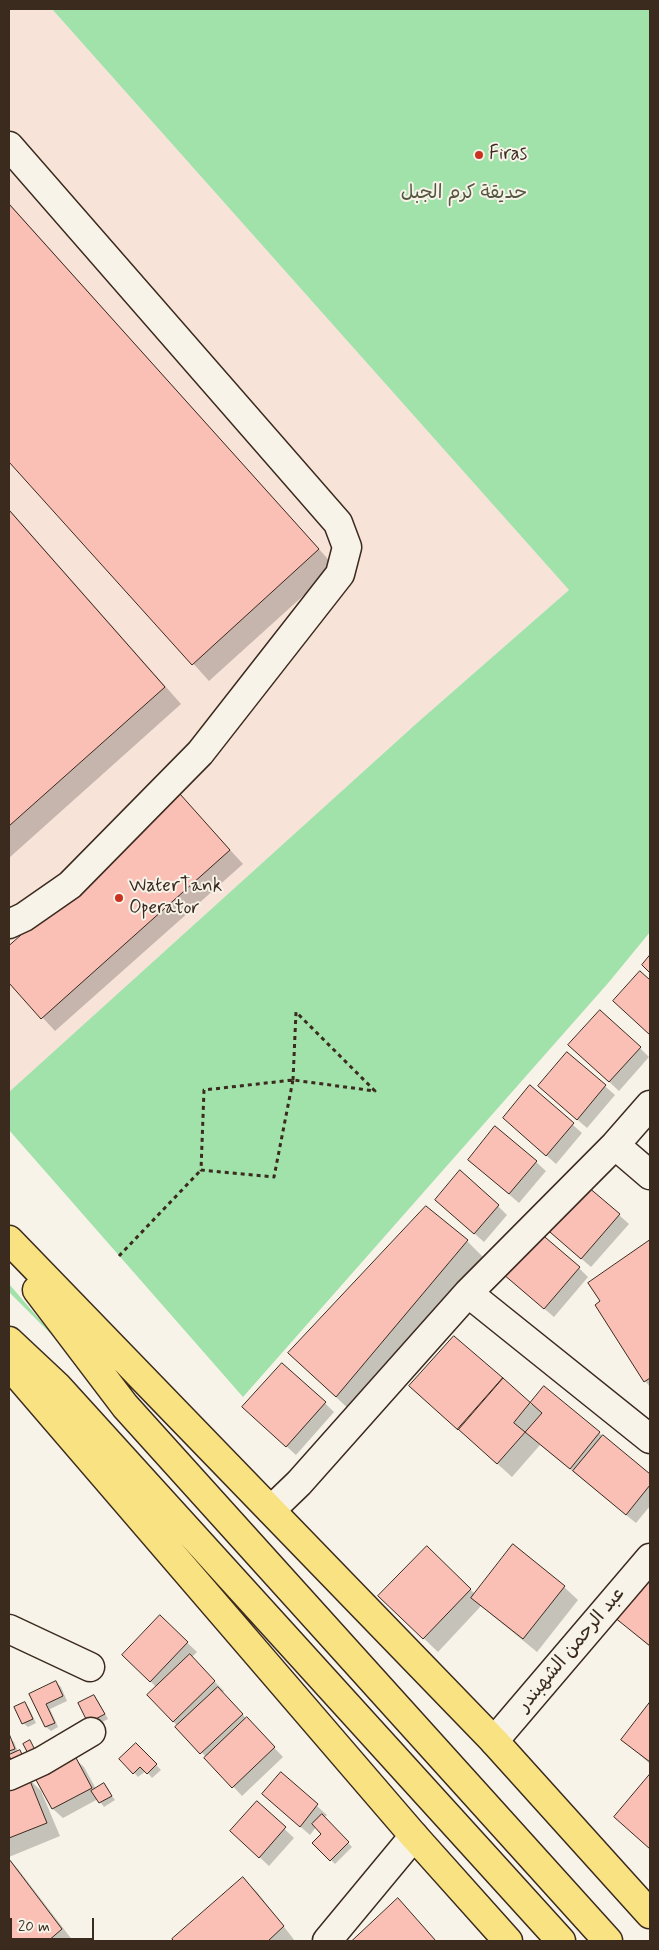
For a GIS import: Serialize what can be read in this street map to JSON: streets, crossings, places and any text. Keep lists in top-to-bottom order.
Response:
{
  "streets": {
    "street": ["عبد الرحمن الشهبندر"]
  },
  "parks": ["حديقة كرم الجبل"],
  "places": ["Firas", "WaterTank Operator"],
  "scale_bar": "20 m"
}
